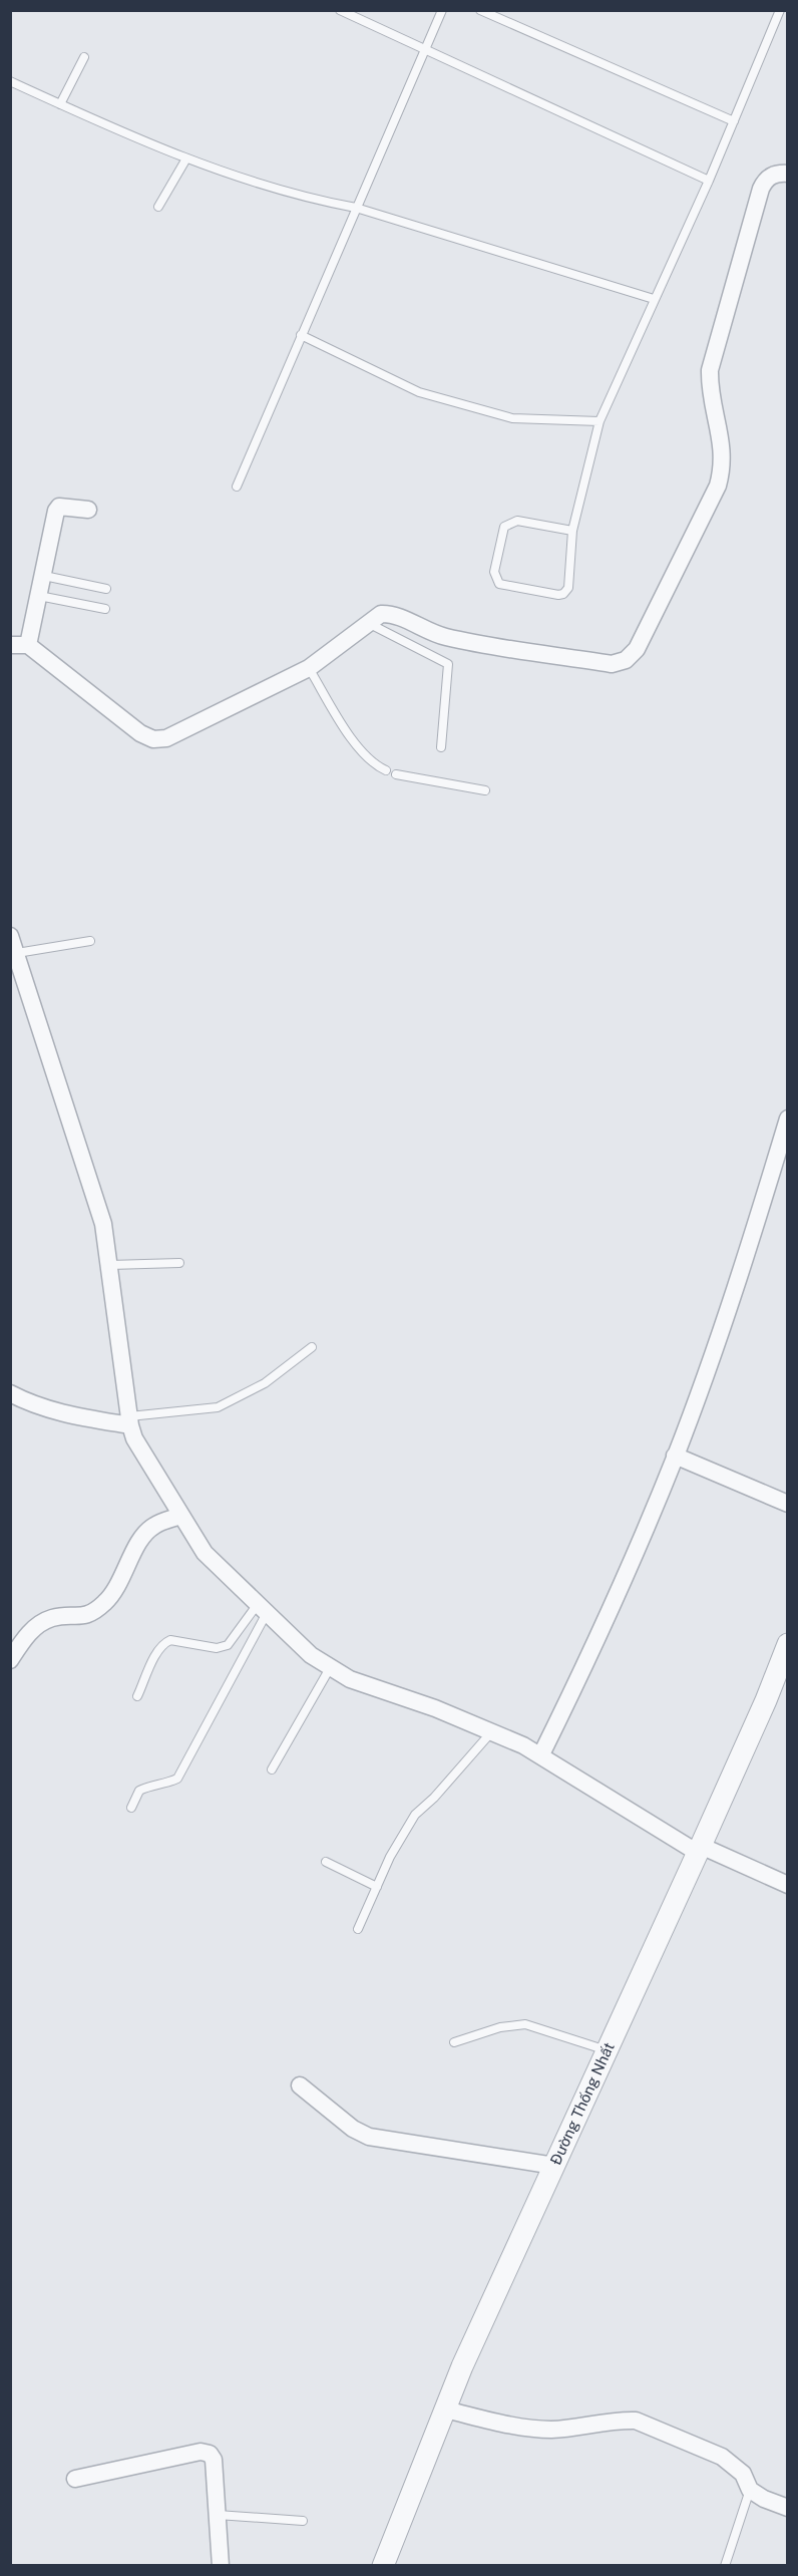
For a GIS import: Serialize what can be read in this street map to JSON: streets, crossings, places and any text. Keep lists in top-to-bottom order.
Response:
{
  "streets": {
    "street": ["Đường Thống Nhất"]
  }
}
